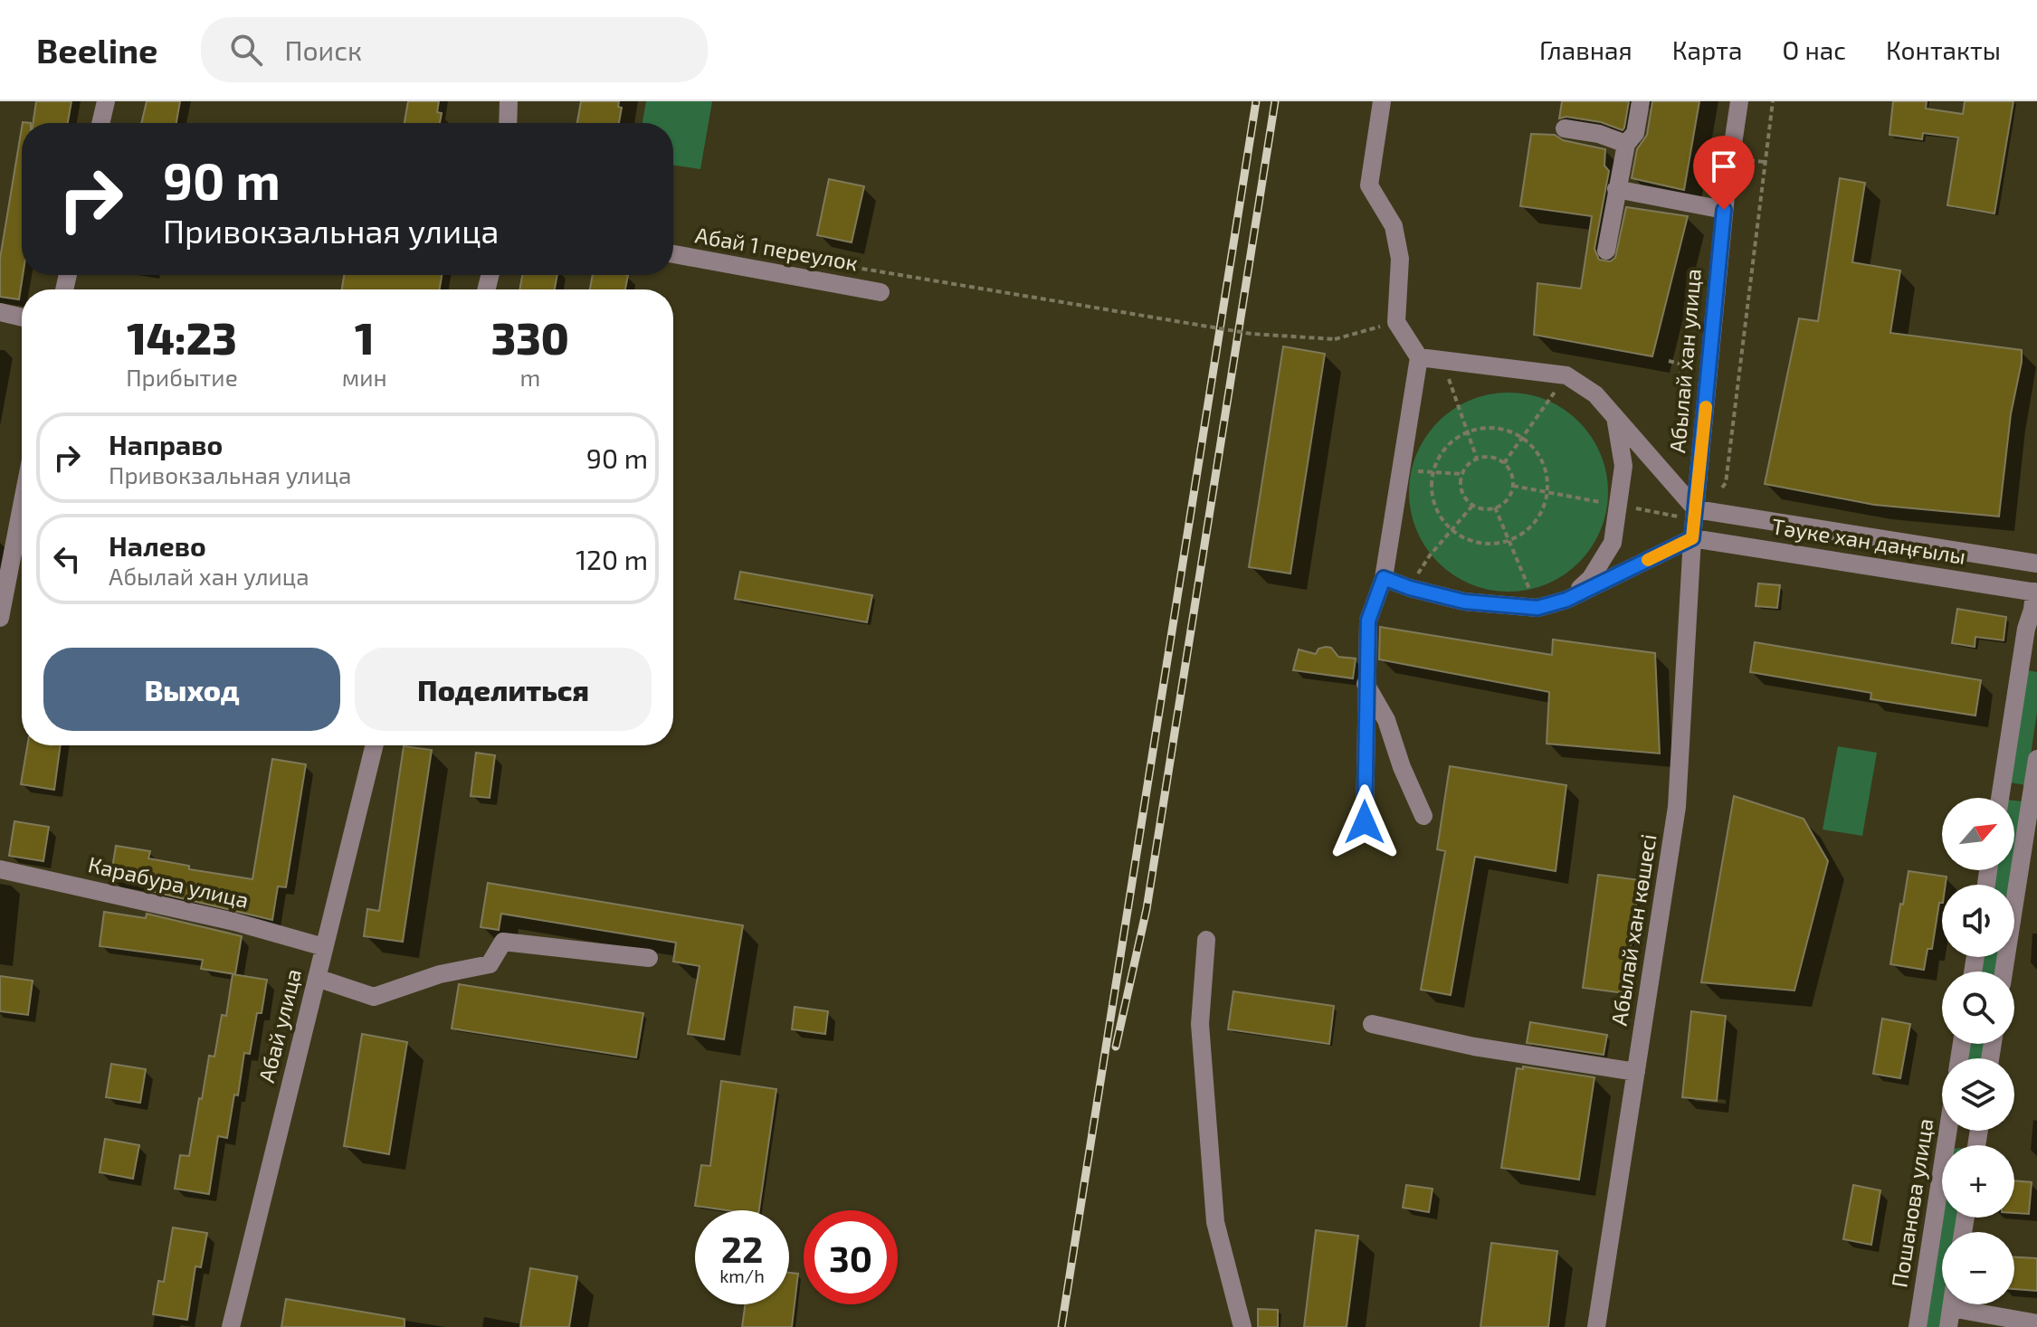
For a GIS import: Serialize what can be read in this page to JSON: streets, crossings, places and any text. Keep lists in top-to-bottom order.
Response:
{
  "streets": {
    "street": [
      "Абай 1 переулок",
      "Абылай хан улица",
      "Тәуке хан даңғылы",
      "Карабура улица",
      "Абылай хан көшесі",
      "Абай улица",
      "Пошанова улица"
    ]
  },
  "crossings": [
    ["Абылай хан улица", "Тәуке хан даңғылы"],
    ["Абылай хан улица", "Абылай хан көшесі"],
    ["Тәуке хан даңғылы", "Абылай хан көшесі"],
    ["Карабура улица", "Абай улица"]
  ],
  "north": "top right",
  "page": {
    "header": "Beeline",
    "search": "Поиск",
    "nav": [
      "Главная",
      "Карта",
      "О нас",
      "Контакты"
    ],
    "turn": ["90 m", "Привокзальная улица"],
    "eta": [
      "14:23",
      "Прибытие",
      "1",
      "мин",
      "330",
      "m"
    ],
    "list": [
      {
        "name": "Направо",
        "note": "Привокзальная улица",
        "value": "90 m"
      },
      {
        "name": "Налево",
        "note": "Абылай хан улица",
        "value": "120 m"
      }
    ],
    "buttons": ["Выход", "Поделиться"],
    "map_buttons": ["+", "−"],
    "speed": "22 km/h",
    "limit": "30"
  }
}
